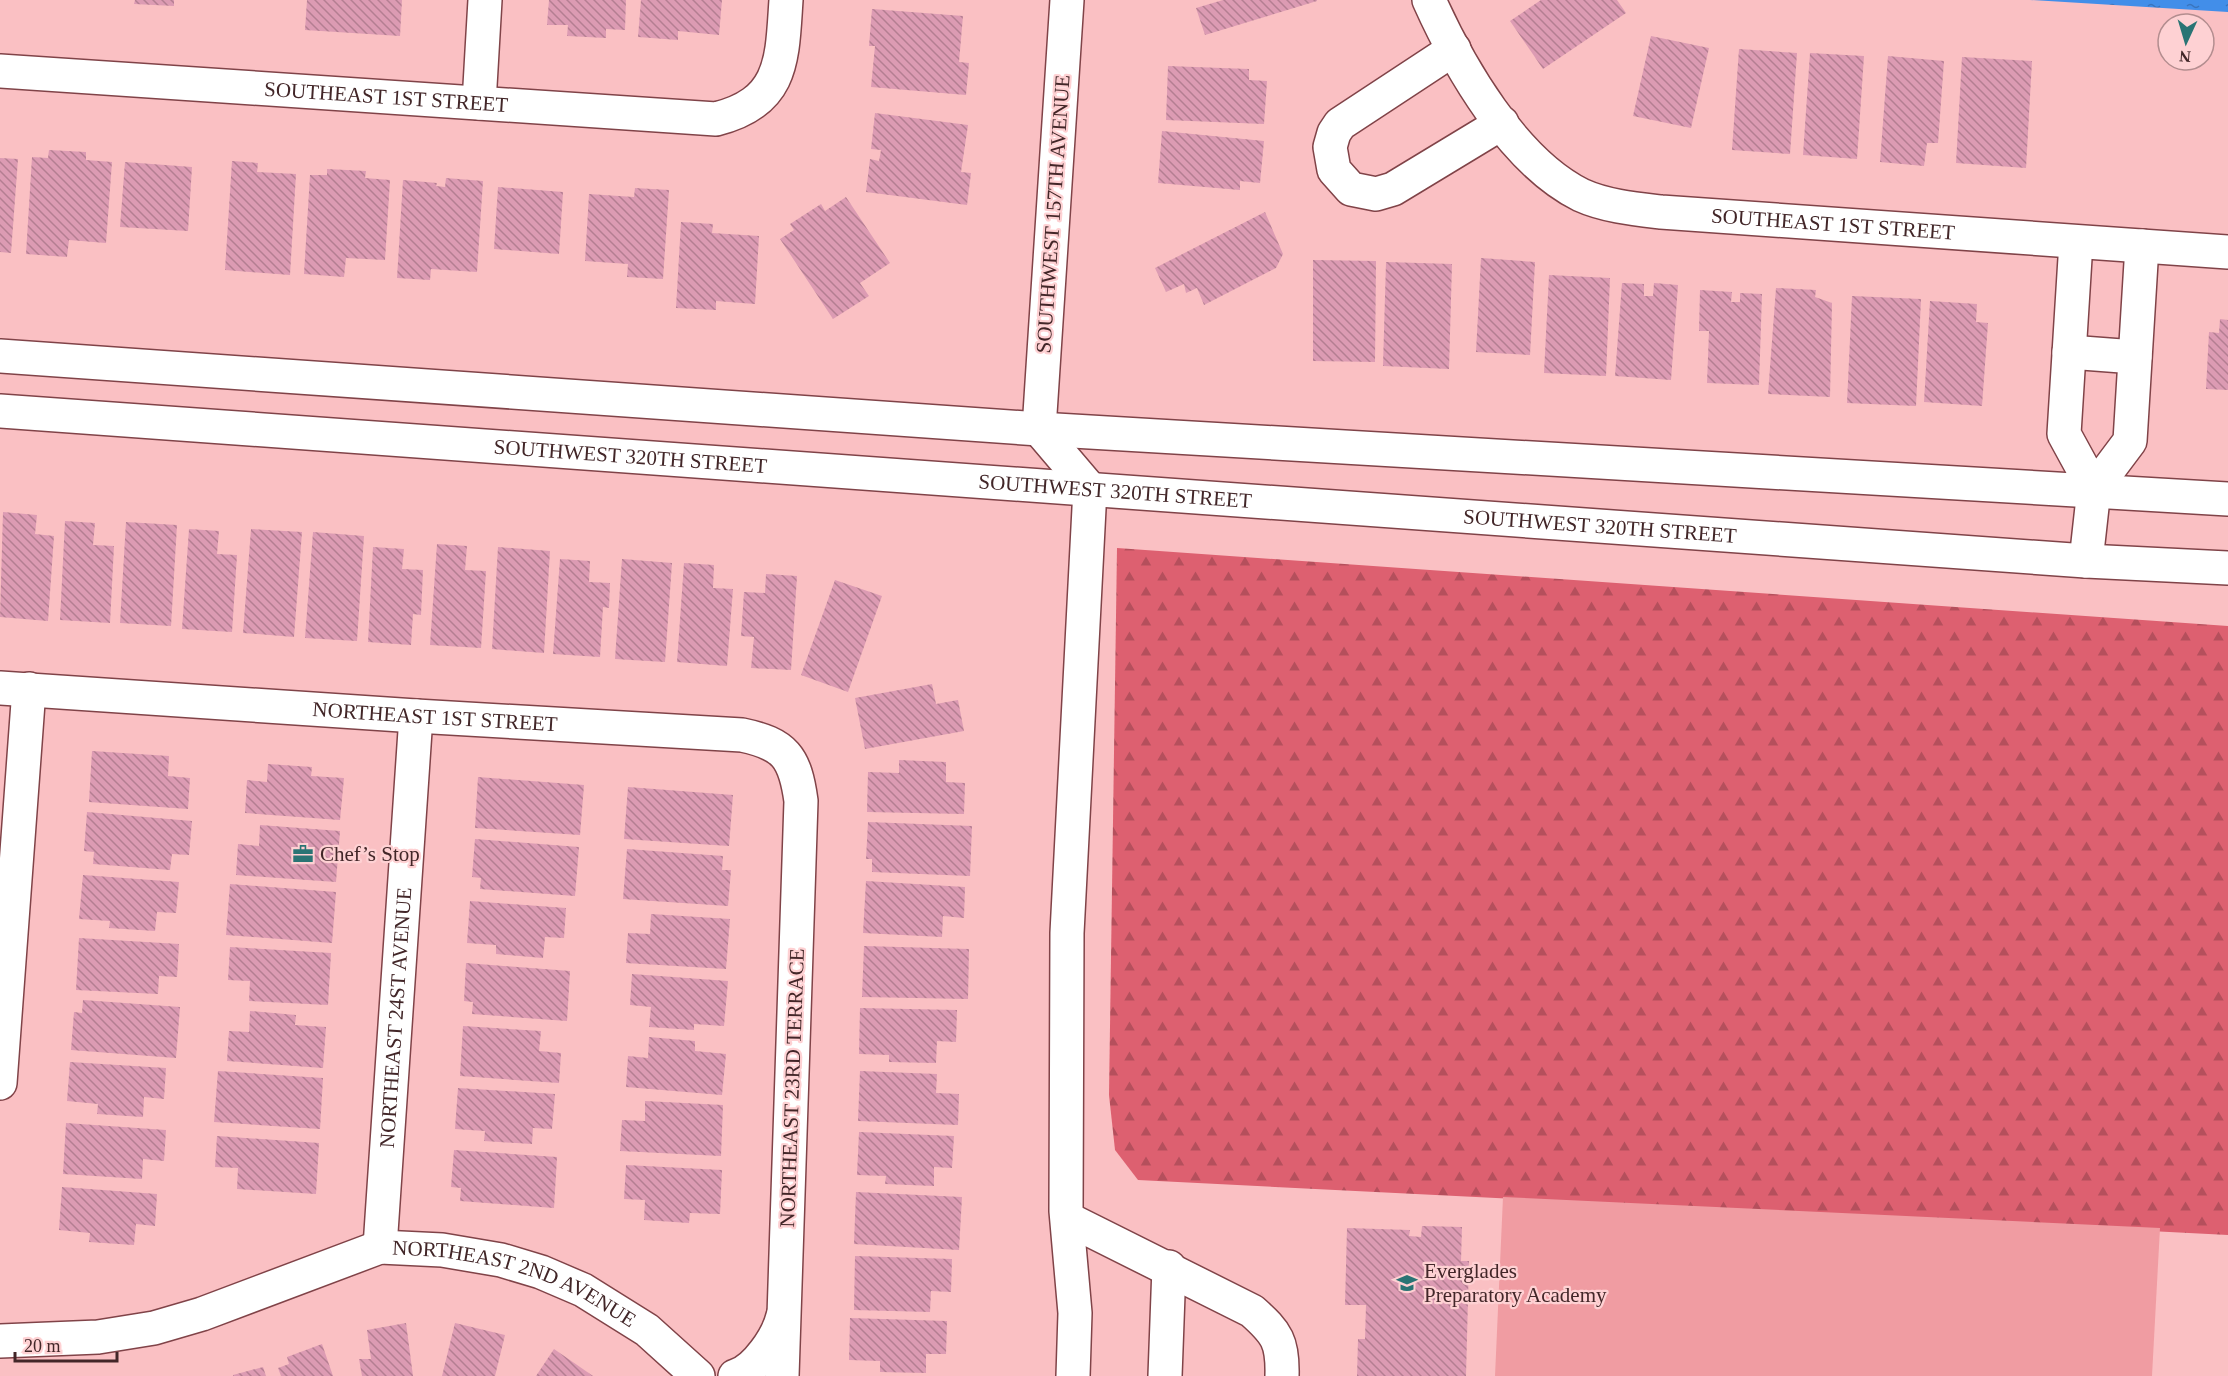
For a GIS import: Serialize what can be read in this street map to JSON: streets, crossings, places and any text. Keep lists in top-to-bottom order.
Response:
{
  "streets": {
    "street": [
      "SOUTHEAST 1ST STREET",
      "SOUTHWEST 157TH AVENUE",
      "SOUTHWEST 320TH STREET",
      "NORTHEAST 1ST STREET",
      "NORTHEAST 24ST AVENUE",
      "NORTHEAST 23RD TERRACE",
      "NORTHEAST 2ND AVENUE"
    ]
  },
  "crossings": [
    ["NORTHEAST 1ST STREET", "NORTHEAST 24ST AVENUE"],
    ["NORTHEAST 1ST STREET", "NORTHEAST 23RD TERRACE"],
    ["NORTHEAST 24ST AVENUE", "NORTHEAST 2ND AVENUE"]
  ],
  "places": {
    "office": ["Chef’s Stop"],
    "school or university": ["Everglades Preparatory Academy"]
  },
  "scale_bar": "20 m",
  "north": "bottom"
}
